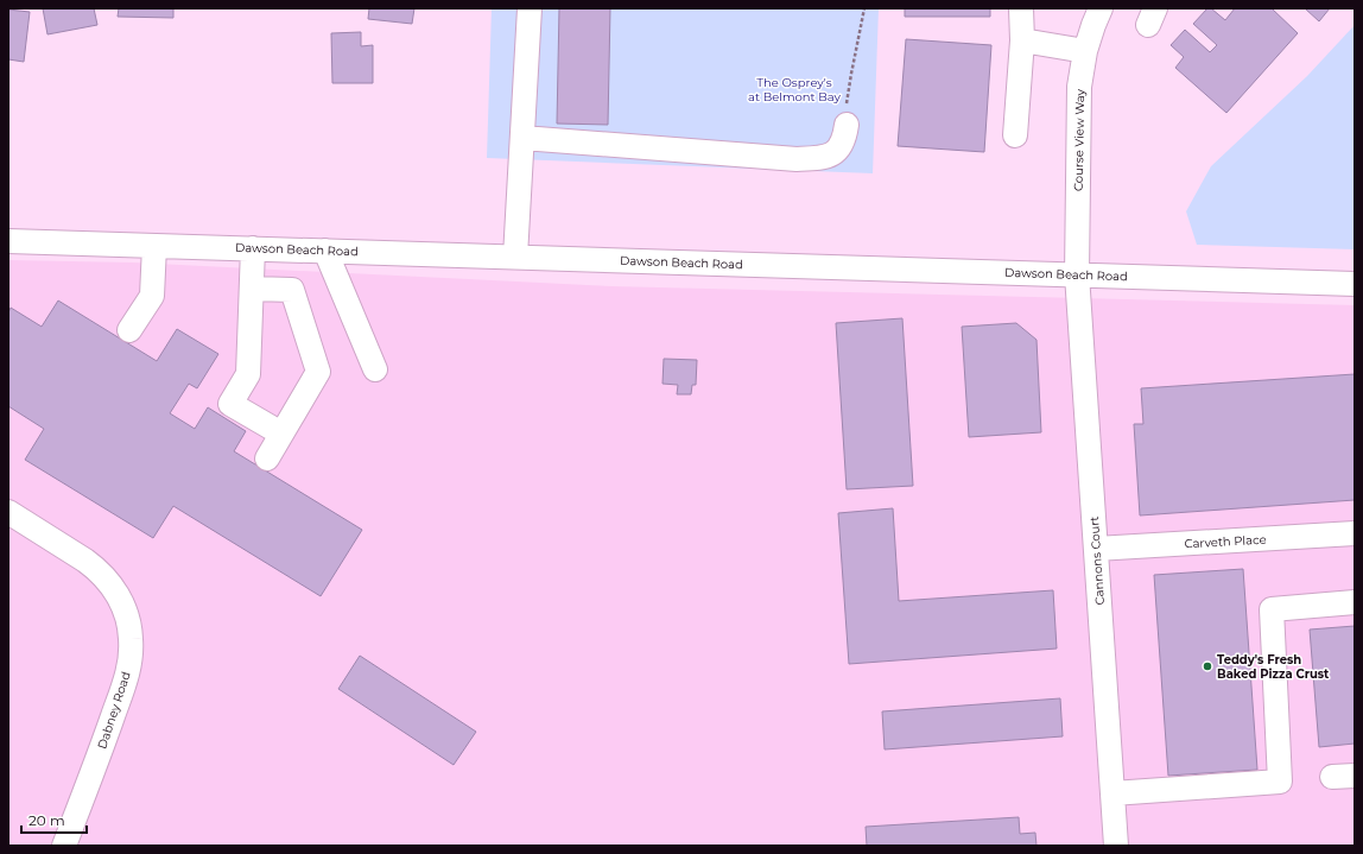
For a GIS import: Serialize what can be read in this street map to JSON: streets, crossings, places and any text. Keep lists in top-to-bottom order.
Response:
{
  "streets": {
    "street": [
      "Course View Way",
      "Dawson Beach Road",
      "Carveth Place",
      "Cannons Court",
      "Dabney Road"
    ]
  },
  "crossings": [
    ["Course View Way", "Dawson Beach Road"],
    ["Course View Way", "Cannons Court"],
    ["Dawson Beach Road", "Cannons Court"],
    ["Carveth Place", "Cannons Court"]
  ],
  "parks": ["The Osprey's at Belmont Bay"],
  "places": ["Teddy's Fresh Baked Pizza Crust"],
  "scale_bar": "20 m"
}
